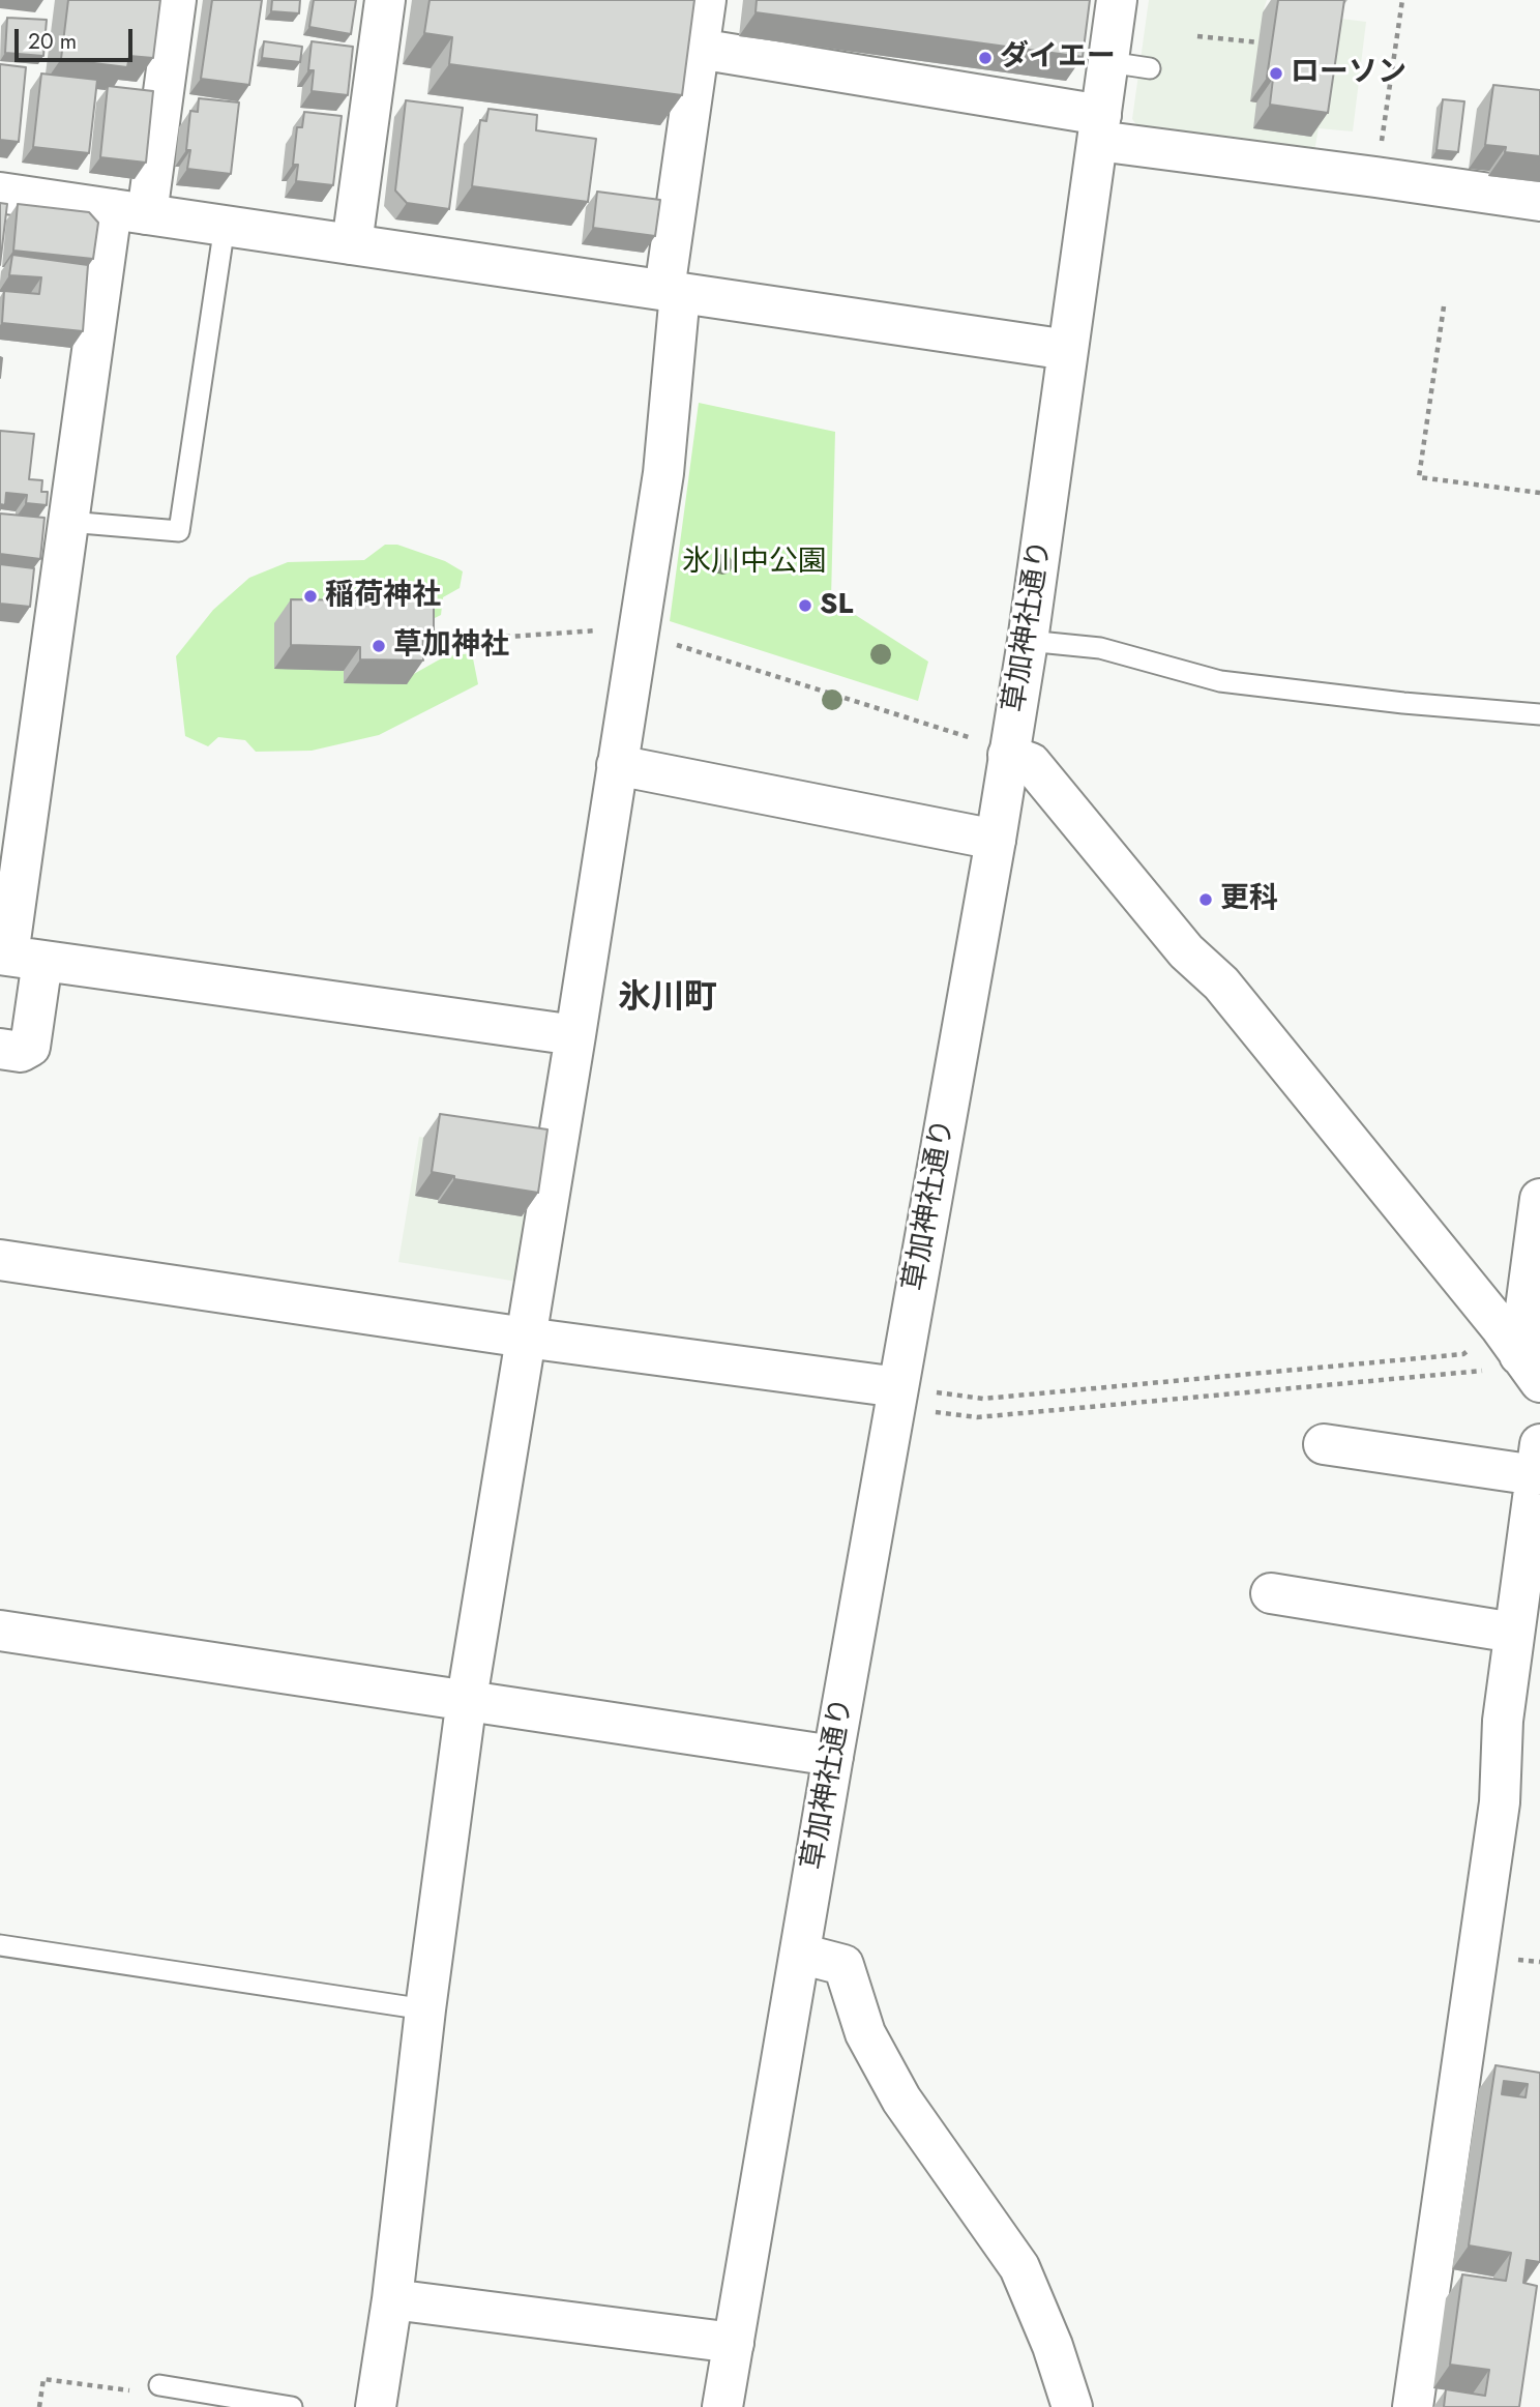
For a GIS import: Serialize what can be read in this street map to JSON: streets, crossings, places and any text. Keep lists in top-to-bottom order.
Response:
{
  "streets": {
    "street": ["草加神社通り"]
  },
  "districts": ["氷川町"],
  "parks": ["氷川中公園"],
  "places": [
    "ダイエー",
    "ローソン",
    "稲荷神社",
    "SL",
    "草加神社",
    "更科"
  ],
  "scale_bar": "20 m"
}
